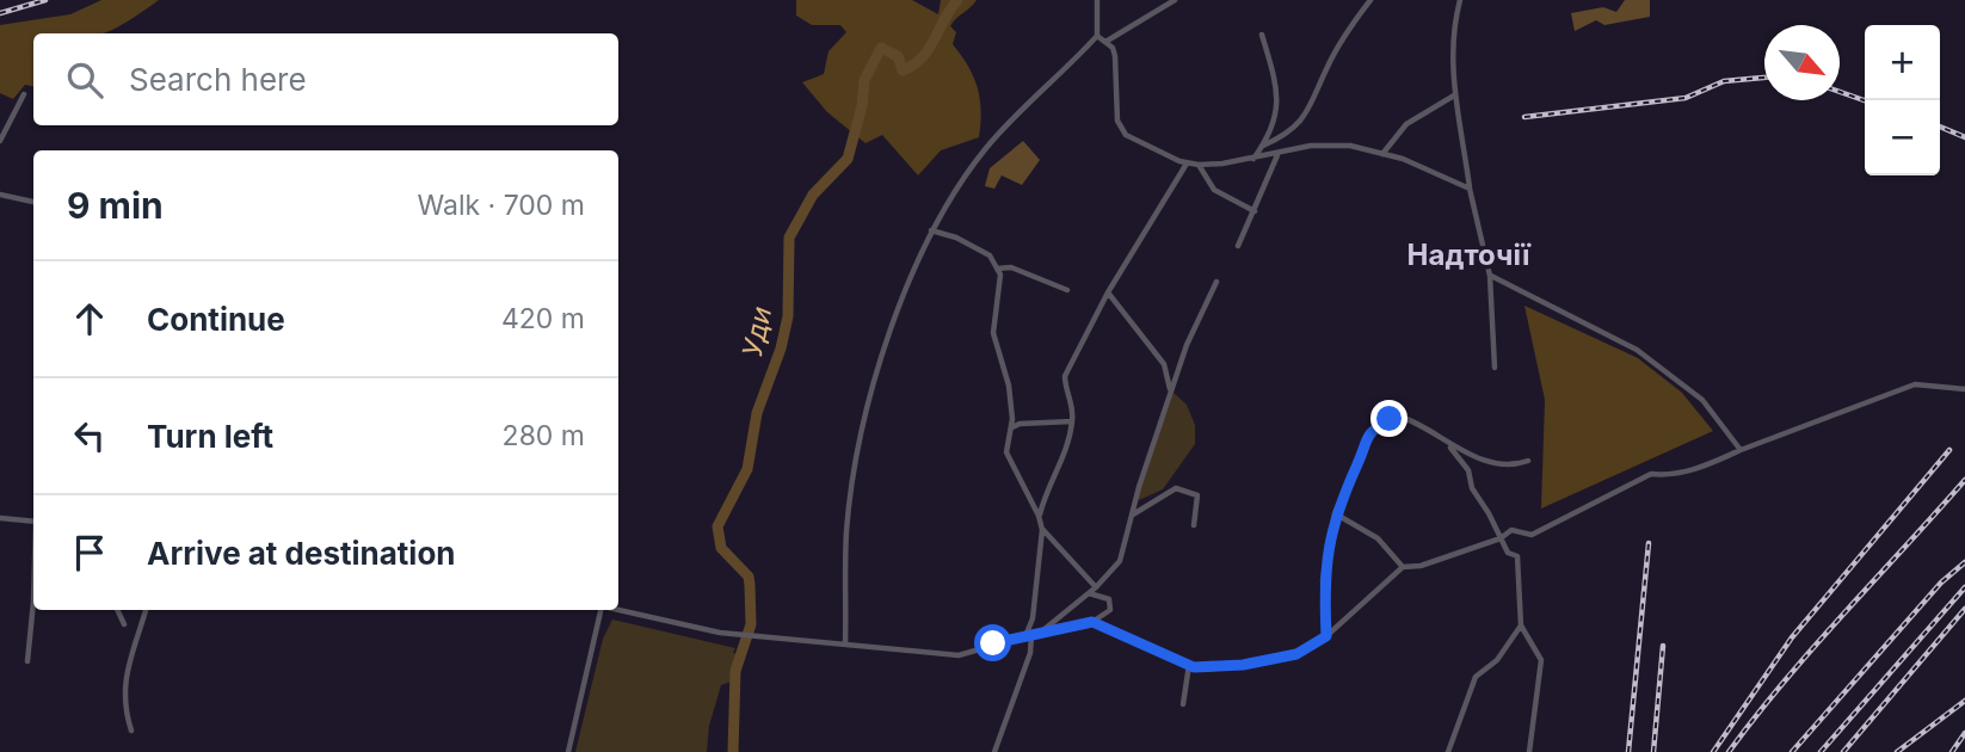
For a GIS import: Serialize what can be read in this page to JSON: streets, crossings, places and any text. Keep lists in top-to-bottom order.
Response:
{
  "districts": ["Надточії"],
  "water": ["Уди"],
  "north": "bottom right",
  "page": {
    "map_buttons": ["+", "−"],
    "search": "Search here",
    "heading": ["9 min", "Walk · 700 m"],
    "list": [
      ["Continue", "420 m"],
      ["Turn left", "280 m"],
      "Arrive at destination"
    ]
  }
}
